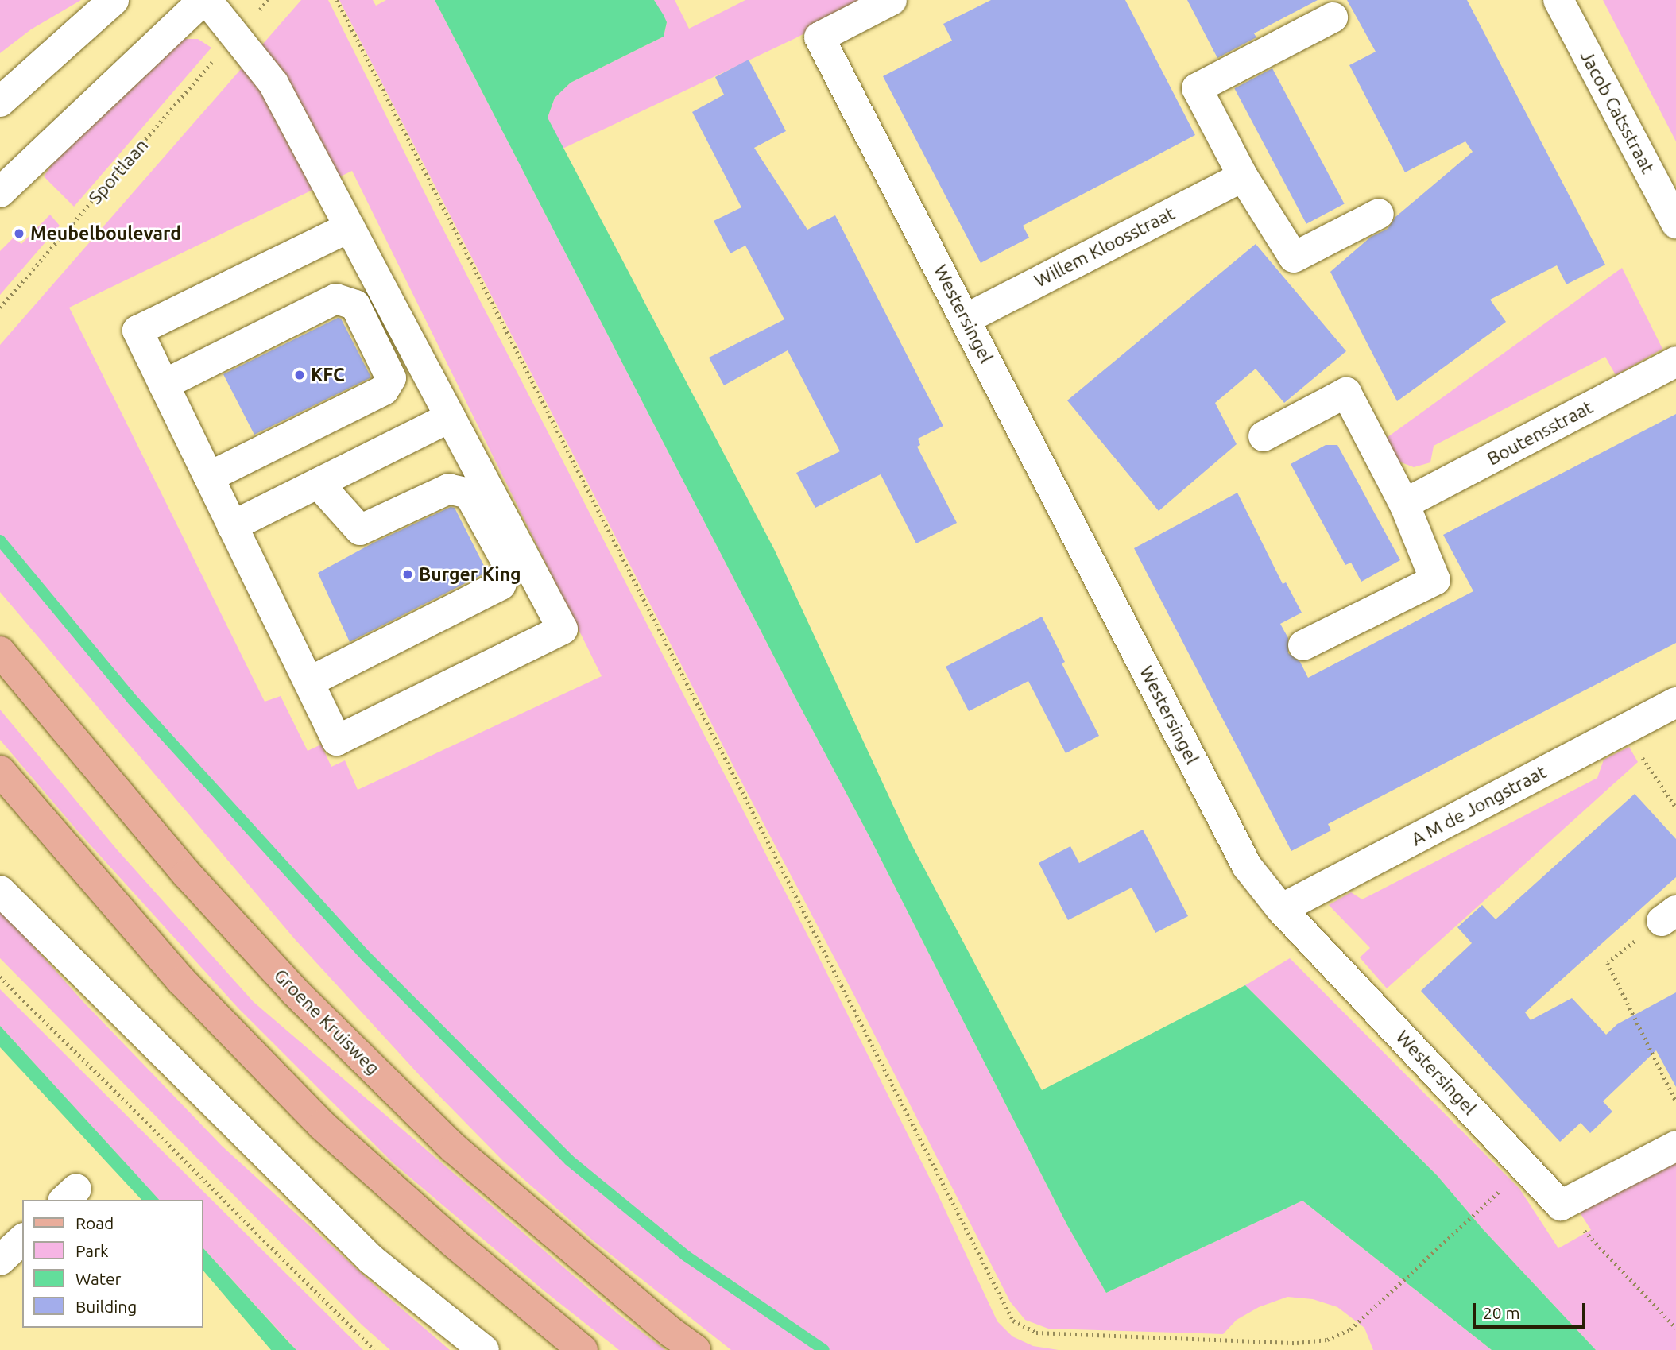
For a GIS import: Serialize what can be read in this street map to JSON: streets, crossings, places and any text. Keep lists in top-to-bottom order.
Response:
{
  "streets": {
    "main road": ["Groene Kruisweg"],
    "street": [
      "Jacob Catsstraat",
      "Willem Kloosstraat",
      "Westersingel",
      "Boutensstraat",
      "A M de Jongstraat"
    ],
    "path": ["Sportlaan"]
  },
  "crossings": [
    ["Willem Kloosstraat", "Westersingel"],
    ["Westersingel", "A M de Jongstraat"]
  ],
  "places": ["Meubelboulevard", "KFC", "Burger King"],
  "legend": [
    "Road",
    "Park",
    "Water",
    "Building"
  ],
  "scale_bar": "20 m"
}
